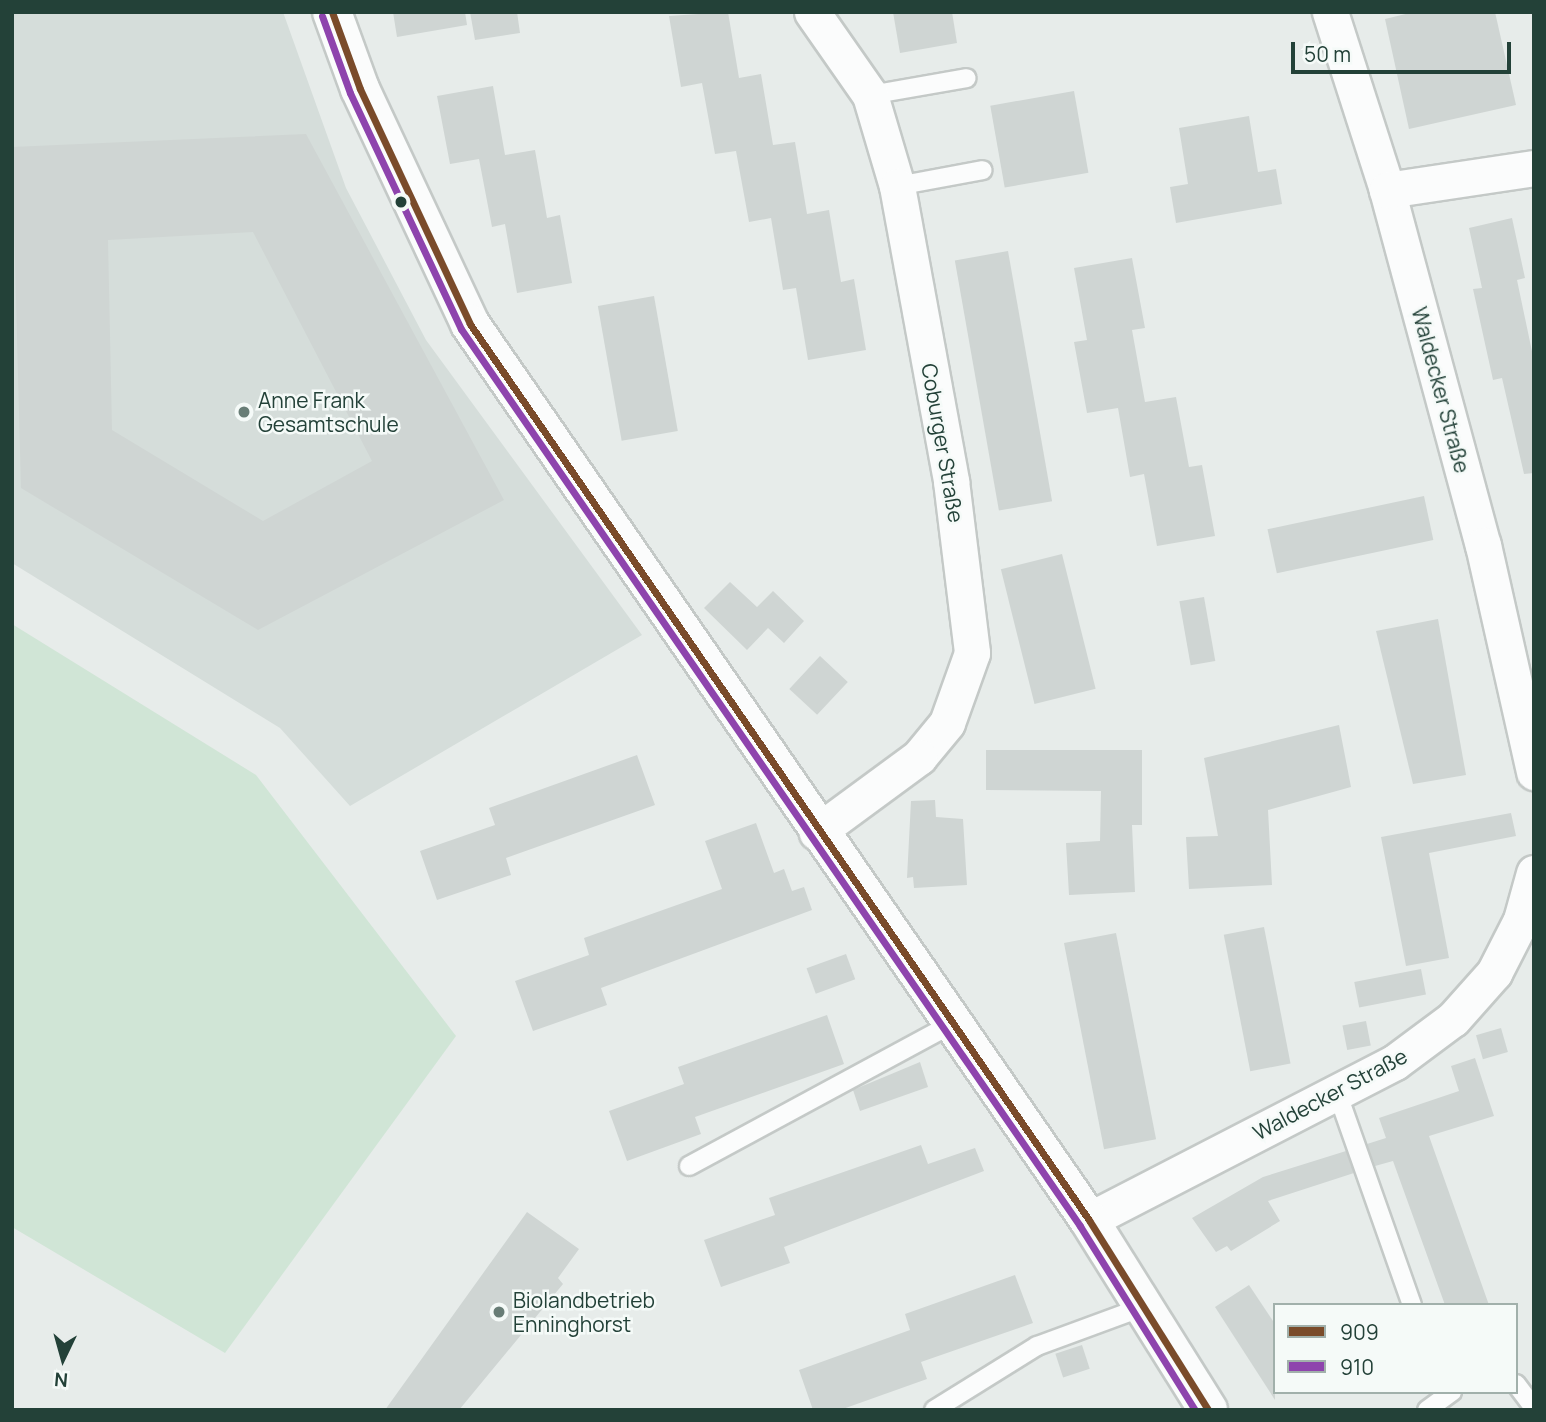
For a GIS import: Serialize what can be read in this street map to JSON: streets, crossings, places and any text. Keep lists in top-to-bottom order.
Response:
{
  "streets": {
    "street": ["Waldecker Straße", "Coburger Straße"]
  },
  "places": ["Anne Frank Gesamtschule", "Biolandbetrieb Enninghorst"],
  "lines": ["transit line 909", "transit line 910"],
  "legend": ["909", "910"],
  "scale_bar": "50 m",
  "north": "bottom"
}
